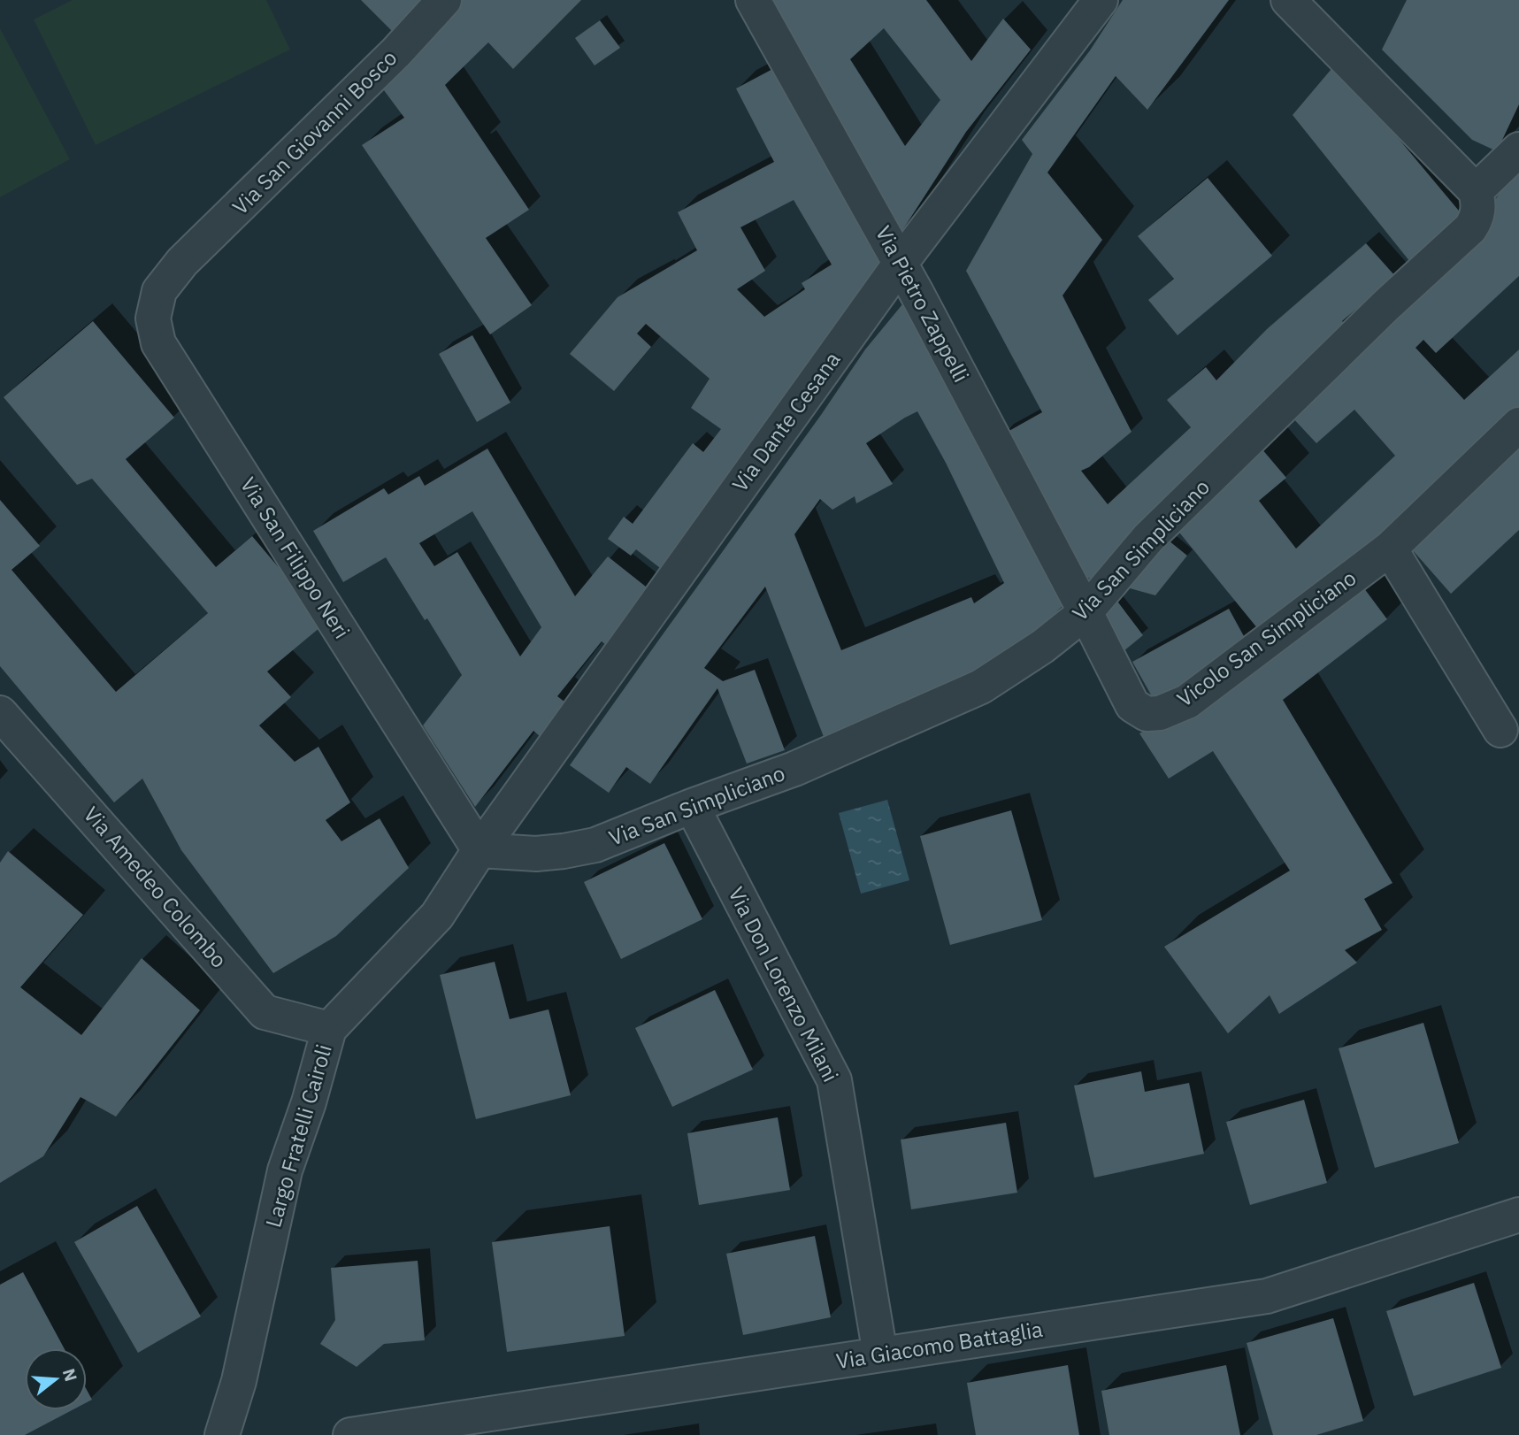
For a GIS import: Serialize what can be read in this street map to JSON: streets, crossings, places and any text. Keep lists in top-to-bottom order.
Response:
{
  "streets": {
    "street": [
      "Via San Giovanni Bosco",
      "Via Pietro Zappelli",
      "Via Dante Cesana",
      "Via San Simpliciano",
      "Via San Filippo Neri",
      "Vicolo San Simpliciano",
      "Via Amedeo Colombo",
      "Via Don Lorenzo Milani",
      "Largo Fratelli Cairoli",
      "Via Giacomo Battaglia"
    ]
  },
  "crossings": [
    ["Via San Giovanni Bosco", "Via San Filippo Neri"],
    ["Via Pietro Zappelli", "Via Dante Cesana"],
    ["Via Pietro Zappelli", "Via San Simpliciano"],
    ["Via Pietro Zappelli", "Vicolo San Simpliciano"],
    ["Via Dante Cesana", "Via San Simpliciano"],
    ["Via Dante Cesana", "Via San Filippo Neri"],
    ["Via Dante Cesana", "Largo Fratelli Cairoli"],
    ["Via San Simpliciano", "Via San Filippo Neri"],
    ["Via San Simpliciano", "Vicolo San Simpliciano"],
    ["Via San Simpliciano", "Via Don Lorenzo Milani"],
    ["Via San Simpliciano", "Largo Fratelli Cairoli"],
    ["Via San Filippo Neri", "Largo Fratelli Cairoli"],
    ["Via Amedeo Colombo", "Largo Fratelli Cairoli"],
    ["Via Don Lorenzo Milani", "Via Giacomo Battaglia"]
  ],
  "north": "right"
}
